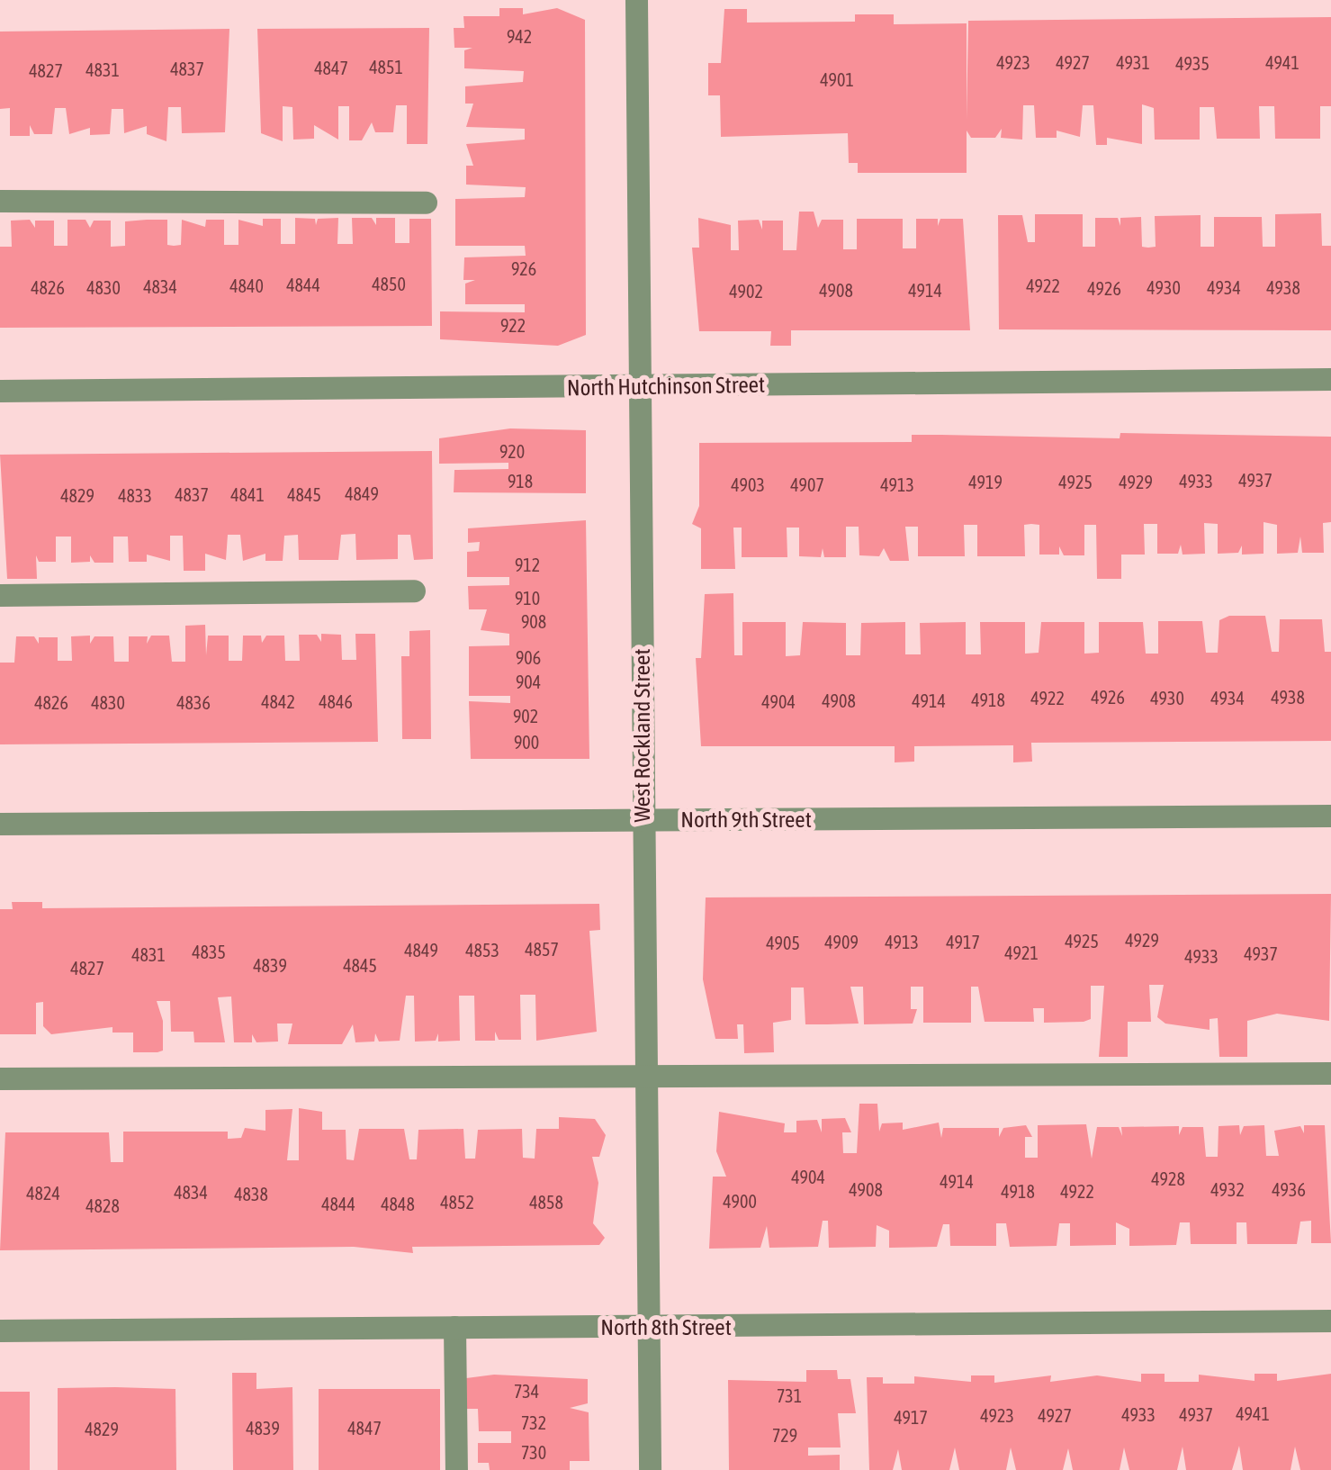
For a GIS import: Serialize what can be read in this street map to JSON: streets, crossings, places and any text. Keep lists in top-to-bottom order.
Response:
{
  "streets": {
    "street": [
      "North Hutchinson Street",
      "West Rockland Street",
      "North 9th Street",
      "North 8th Street"
    ]
  },
  "crossings": [
    ["North Hutchinson Street", "West Rockland Street"],
    ["West Rockland Street", "North 9th Street"],
    ["West Rockland Street", "North 8th Street"]
  ],
  "house_numbers": [
    "942",
    "4923",
    "4927",
    "4931",
    "4941",
    "4935",
    "4851",
    "4847",
    "4837",
    "4831",
    "4827",
    "4901",
    "926",
    "4850",
    "4844",
    "4840",
    "4922",
    "4834",
    "4826",
    "4830",
    "4930",
    "4934",
    "4938",
    "4926",
    "4908",
    "4914",
    "4902",
    "922",
    "920",
    "4937",
    "918",
    "4933",
    "4919",
    "4925",
    "4929",
    "4903",
    "4907",
    "4913",
    "4849",
    "4837",
    "4841",
    "4845",
    "4829",
    "4833",
    "912",
    "910",
    "908",
    "906",
    "904",
    "4926",
    "4938",
    "4922",
    "4930",
    "4934",
    "4918",
    "4908",
    "4914",
    "4842",
    "4846",
    "4904",
    "4826",
    "4830",
    "4836",
    "902",
    "900",
    "4929",
    "4925",
    "4909",
    "4913",
    "4917",
    "4905",
    "4857",
    "4849",
    "4853",
    "4835",
    "4921",
    "4937",
    "4831",
    "4933",
    "4839",
    "4845",
    "4827",
    "4904",
    "4928",
    "4914",
    "4908",
    "4932",
    "4936",
    "4918",
    "4922",
    "4834",
    "4824",
    "4838",
    "4900",
    "4852",
    "4858",
    "4844",
    "4848",
    "4828",
    "734",
    "731",
    "4941",
    "4933",
    "4937",
    "4923",
    "4927",
    "4917",
    "732",
    "4839",
    "4847",
    "4829",
    "729",
    "730"
  ]
}
